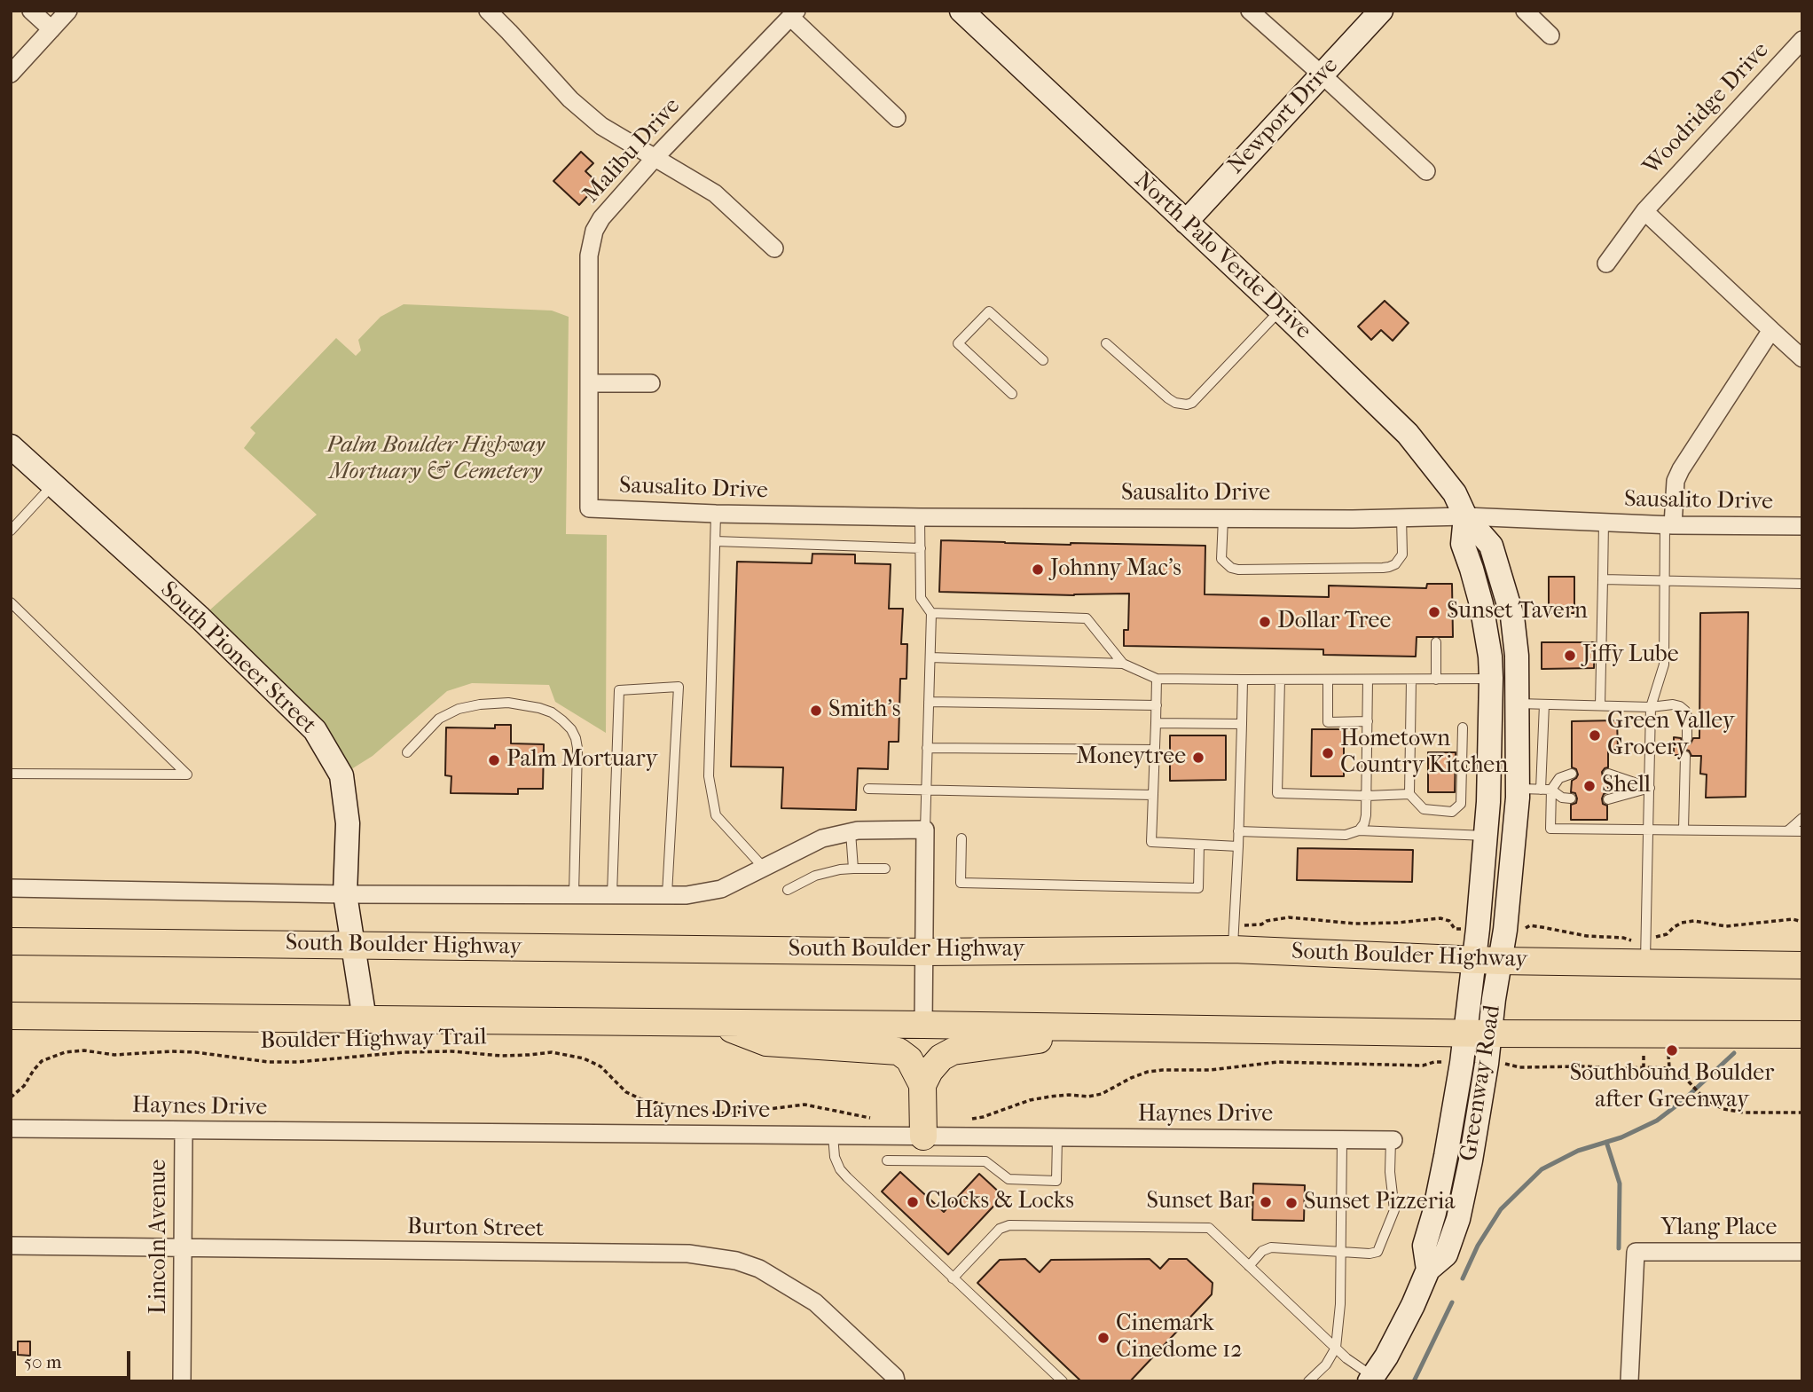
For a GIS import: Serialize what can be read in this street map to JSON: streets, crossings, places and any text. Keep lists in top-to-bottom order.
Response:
{
  "streets": {
    "main road": ["South Boulder Highway"],
    "street": [
      "Woodridge Drive",
      "Newport Drive",
      "Malibu Drive",
      "North Palo Verde Drive",
      "Sausalito Drive",
      "South Pioneer Street",
      "Greenway Road",
      "Haynes Drive",
      "Burton Street",
      "Ylang Place",
      "Lincoln Avenue"
    ],
    "path": ["Boulder Highway Trail"]
  },
  "crossings": [
    ["Newport Drive", "North Palo Verde Drive"],
    ["Malibu Drive", "Sausalito Drive"],
    ["North Palo Verde Drive", "Sausalito Drive"],
    ["North Palo Verde Drive", "South Boulder Highway"],
    ["North Palo Verde Drive", "Greenway Road"],
    ["South Pioneer Street", "South Boulder Highway"],
    ["South Boulder Highway", "Greenway Road"],
    ["Haynes Drive", "Lincoln Avenue"],
    ["Burton Street", "Lincoln Avenue"]
  ],
  "parks": ["Palm Boulder Highway Mortuary & Cemetery"],
  "places": [
    "Johnny Mac's",
    "Sunset Tavern",
    "Dollar Tree",
    "Jiffy Lube",
    "Smith's",
    "Green Valley Grocery",
    "Hometown Country Kitchen",
    "Moneytree",
    "Palm Mortuary",
    "Shell",
    "Southbound Boulder after Greenway",
    "Clocks & Locks",
    "Sunset Bar",
    "Sunset Pizzeria",
    "Cinemark Cinedome 12"
  ],
  "scale_bar": "50 m"
}
